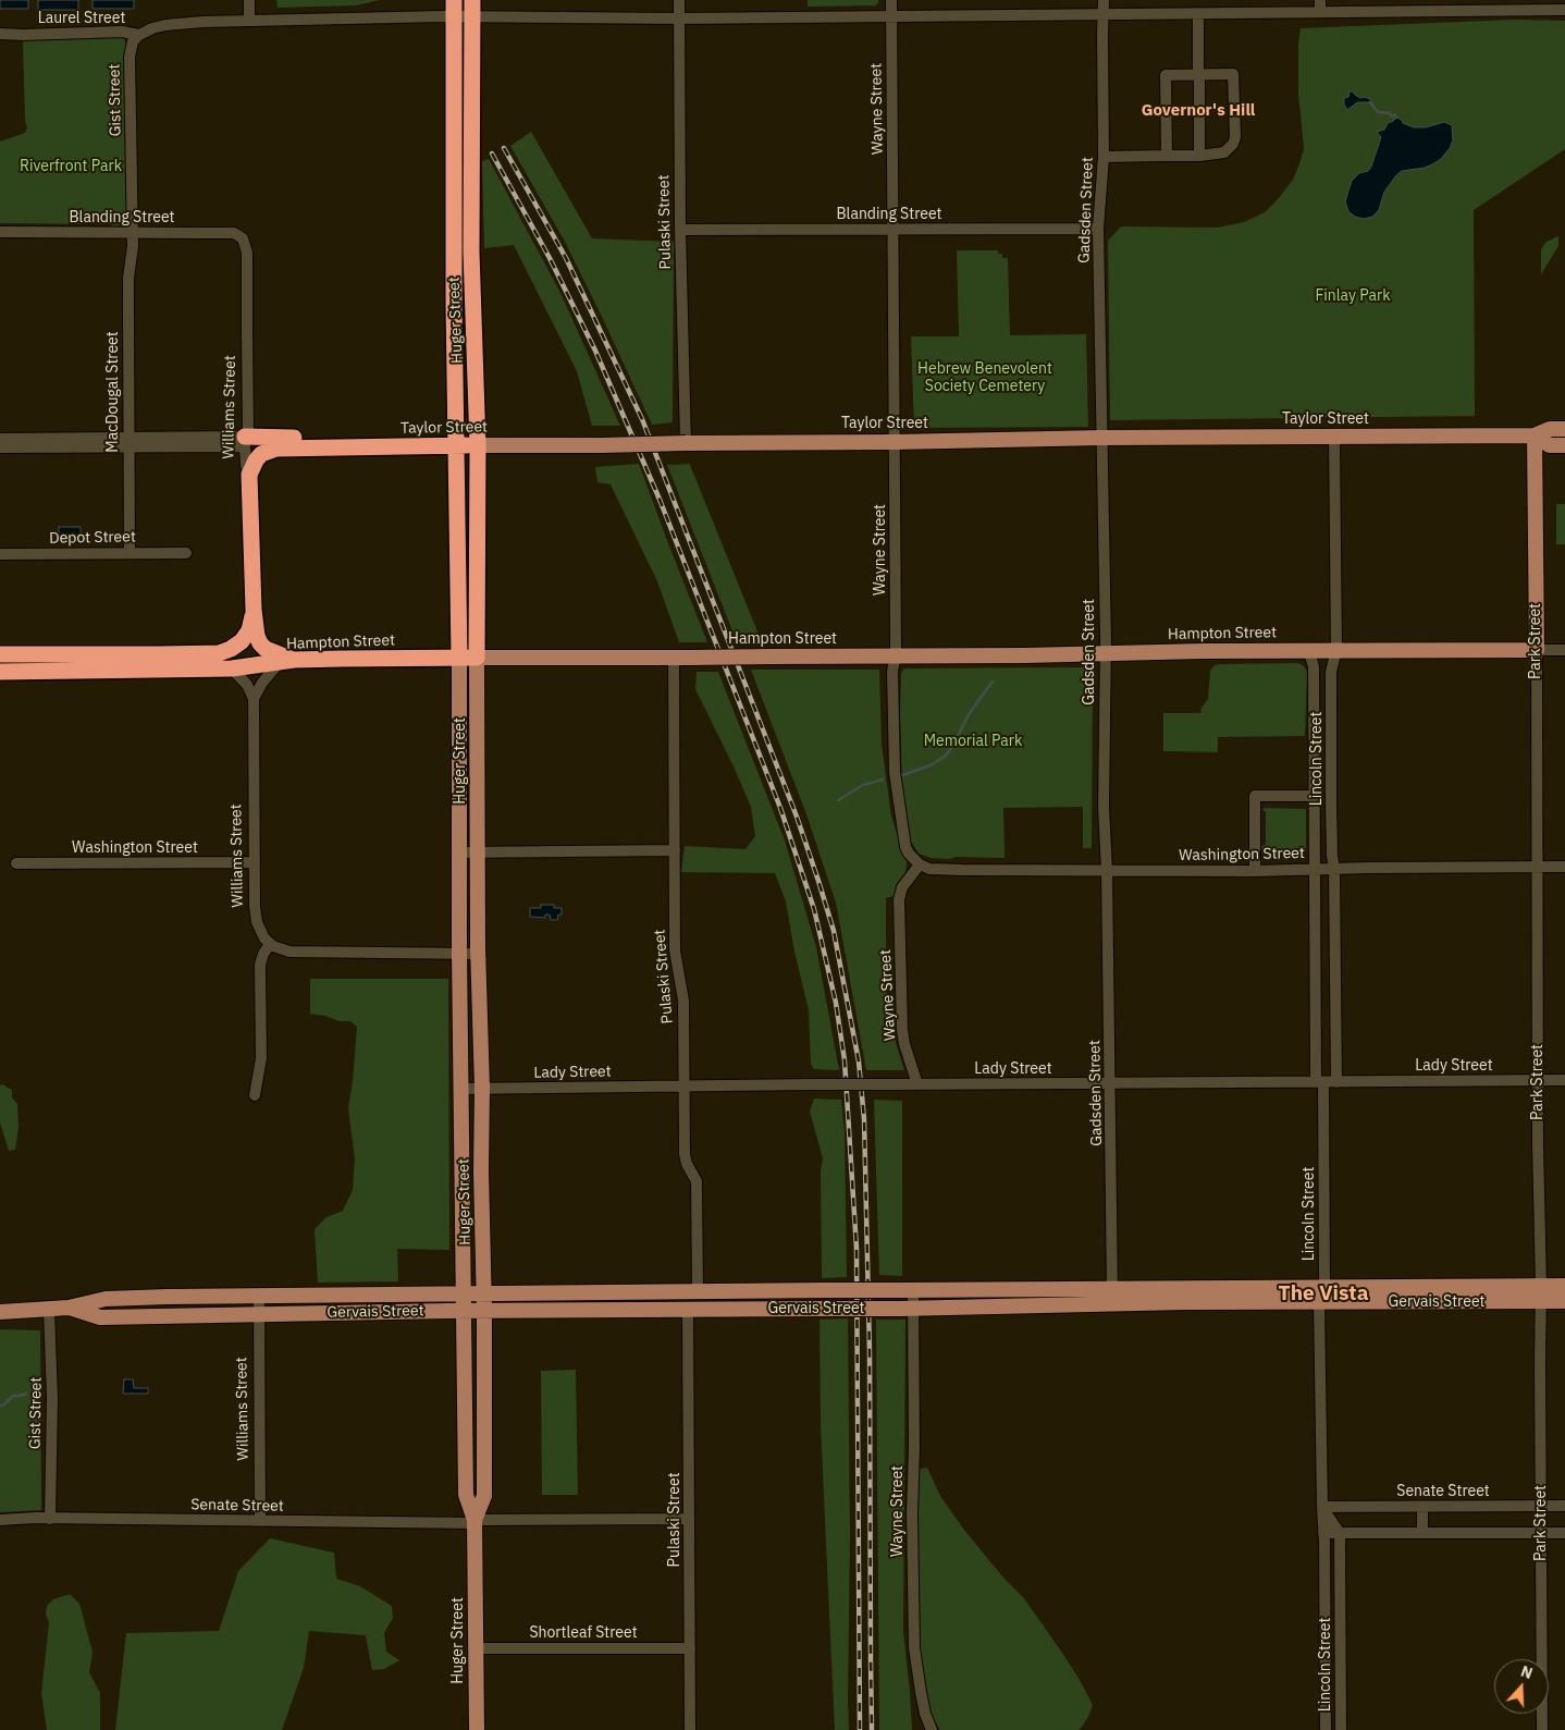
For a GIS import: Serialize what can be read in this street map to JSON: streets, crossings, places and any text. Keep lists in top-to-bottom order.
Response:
{
  "streets": {
    "highway": [
      "Huger Street",
      "Williams Street",
      "Taylor Street",
      "Hampton Street"
    ],
    "main road": ["Park Street", "Gervais Street"],
    "street": [
      "Laurel Street",
      "Gist Street",
      "Wayne Street",
      "Gadsden Street",
      "Blanding Street",
      "Pulaski Street",
      "MacDougal Street",
      "Depot Street",
      "Lincoln Street",
      "Washington Street",
      "Lady Street",
      "Senate Street",
      "Shortleaf Street"
    ]
  },
  "crossings": [
    ["Laurel Street", "Gist Street"],
    ["Laurel Street", "Wayne Street"],
    ["Laurel Street", "Gadsden Street"],
    ["Laurel Street", "Pulaski Street"],
    ["Laurel Street", "Huger Street"],
    ["Gist Street", "Blanding Street"],
    ["Gist Street", "MacDougal Street"],
    ["Gist Street", "Gervais Street"],
    ["Gist Street", "Senate Street"],
    ["Wayne Street", "Blanding Street"],
    ["Wayne Street", "Taylor Street"],
    ["Wayne Street", "Hampton Street"],
    ["Wayne Street", "Washington Street"],
    ["Wayne Street", "Lady Street"],
    ["Wayne Street", "Gervais Street"],
    ["Gadsden Street", "Blanding Street"],
    ["Gadsden Street", "Taylor Street"],
    ["Gadsden Street", "Hampton Street"],
    ["Gadsden Street", "Washington Street"],
    ["Gadsden Street", "Lady Street"],
    ["Gadsden Street", "Gervais Street"],
    ["Blanding Street", "Pulaski Street"],
    ["Blanding Street", "MacDougal Street"],
    ["Blanding Street", "Williams Street"],
    ["Pulaski Street", "Taylor Street"],
    ["Pulaski Street", "Hampton Street"],
    ["Pulaski Street", "Lady Street"],
    ["Pulaski Street", "Gervais Street"],
    ["Pulaski Street", "Senate Street"],
    ["Pulaski Street", "Shortleaf Street"],
    ["Huger Street", "Taylor Street"],
    ["Huger Street", "Hampton Street"],
    ["Huger Street", "Lady Street"],
    ["Huger Street", "Gervais Street"],
    ["Huger Street", "Senate Street"],
    ["Huger Street", "Shortleaf Street"],
    ["MacDougal Street", "Depot Street"],
    ["Williams Street", "Taylor Street"],
    ["Williams Street", "Washington Street"],
    ["Williams Street", "Gervais Street"],
    ["Williams Street", "Senate Street"],
    ["Taylor Street", "Park Street"],
    ["Taylor Street", "Lincoln Street"],
    ["Hampton Street", "Park Street"],
    ["Hampton Street", "Lincoln Street"],
    ["Park Street", "Washington Street"],
    ["Park Street", "Lady Street"],
    ["Park Street", "Gervais Street"],
    ["Park Street", "Senate Street"],
    ["Lincoln Street", "Washington Street"],
    ["Lincoln Street", "Lady Street"],
    ["Lincoln Street", "Gervais Street"],
    ["Lincoln Street", "Senate Street"]
  ],
  "districts": ["Governor's Hill", "The Vista"],
  "parks": [
    "Riverfront Park",
    "Finlay Park",
    "Hebrew Benevolent Society Cemetery",
    "Memorial Park"
  ],
  "north": "top"
}
